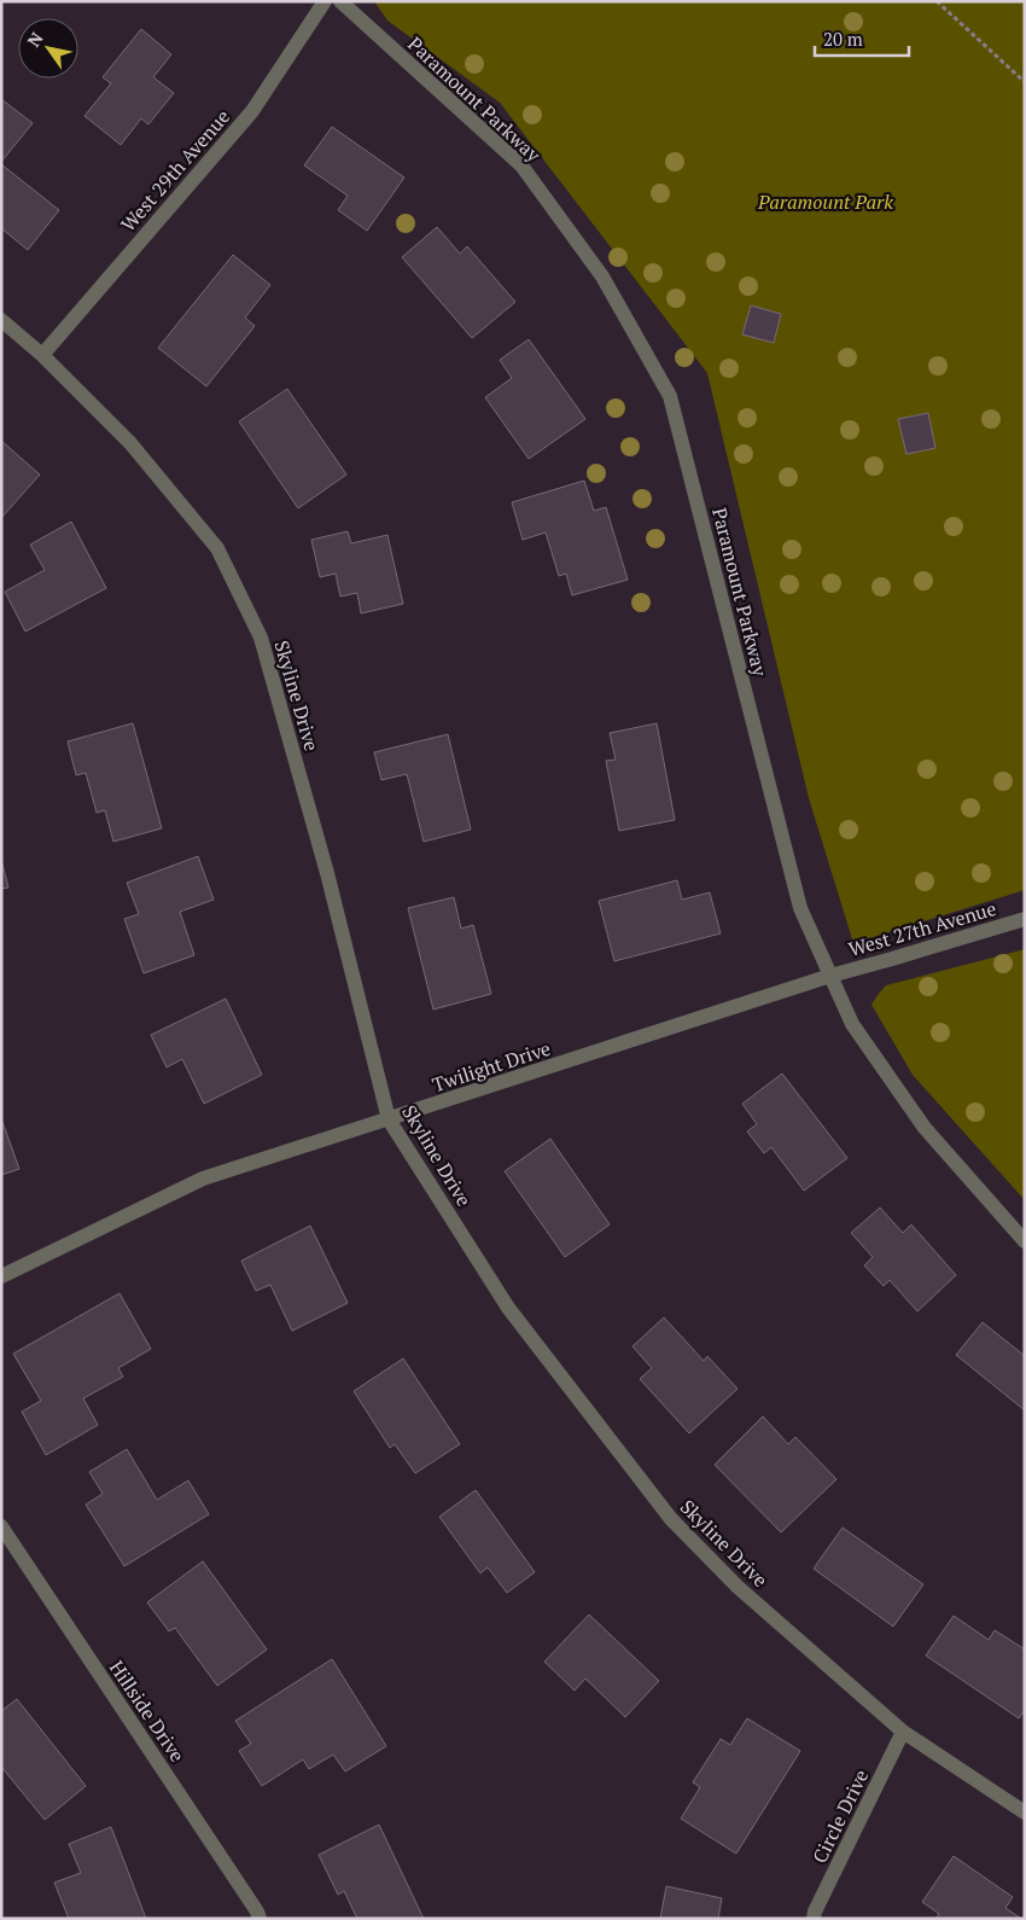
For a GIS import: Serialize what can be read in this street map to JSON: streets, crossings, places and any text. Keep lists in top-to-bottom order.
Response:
{
  "streets": {
    "street": [
      "Paramount Parkway",
      "West 29th Avenue",
      "Skyline Drive",
      "West 27th Avenue",
      "Twilight Drive",
      "Hillside Drive",
      "Circle Drive"
    ]
  },
  "crossings": [
    ["Paramount Parkway", "West 27th Avenue"],
    ["Paramount Parkway", "Twilight Drive"],
    ["West 29th Avenue", "Skyline Drive"],
    ["Skyline Drive", "Twilight Drive"],
    ["Skyline Drive", "Circle Drive"],
    ["West 27th Avenue", "Twilight Drive"]
  ],
  "parks": ["Paramount Park"],
  "scale_bar": "20 m",
  "north": "top left"
}
